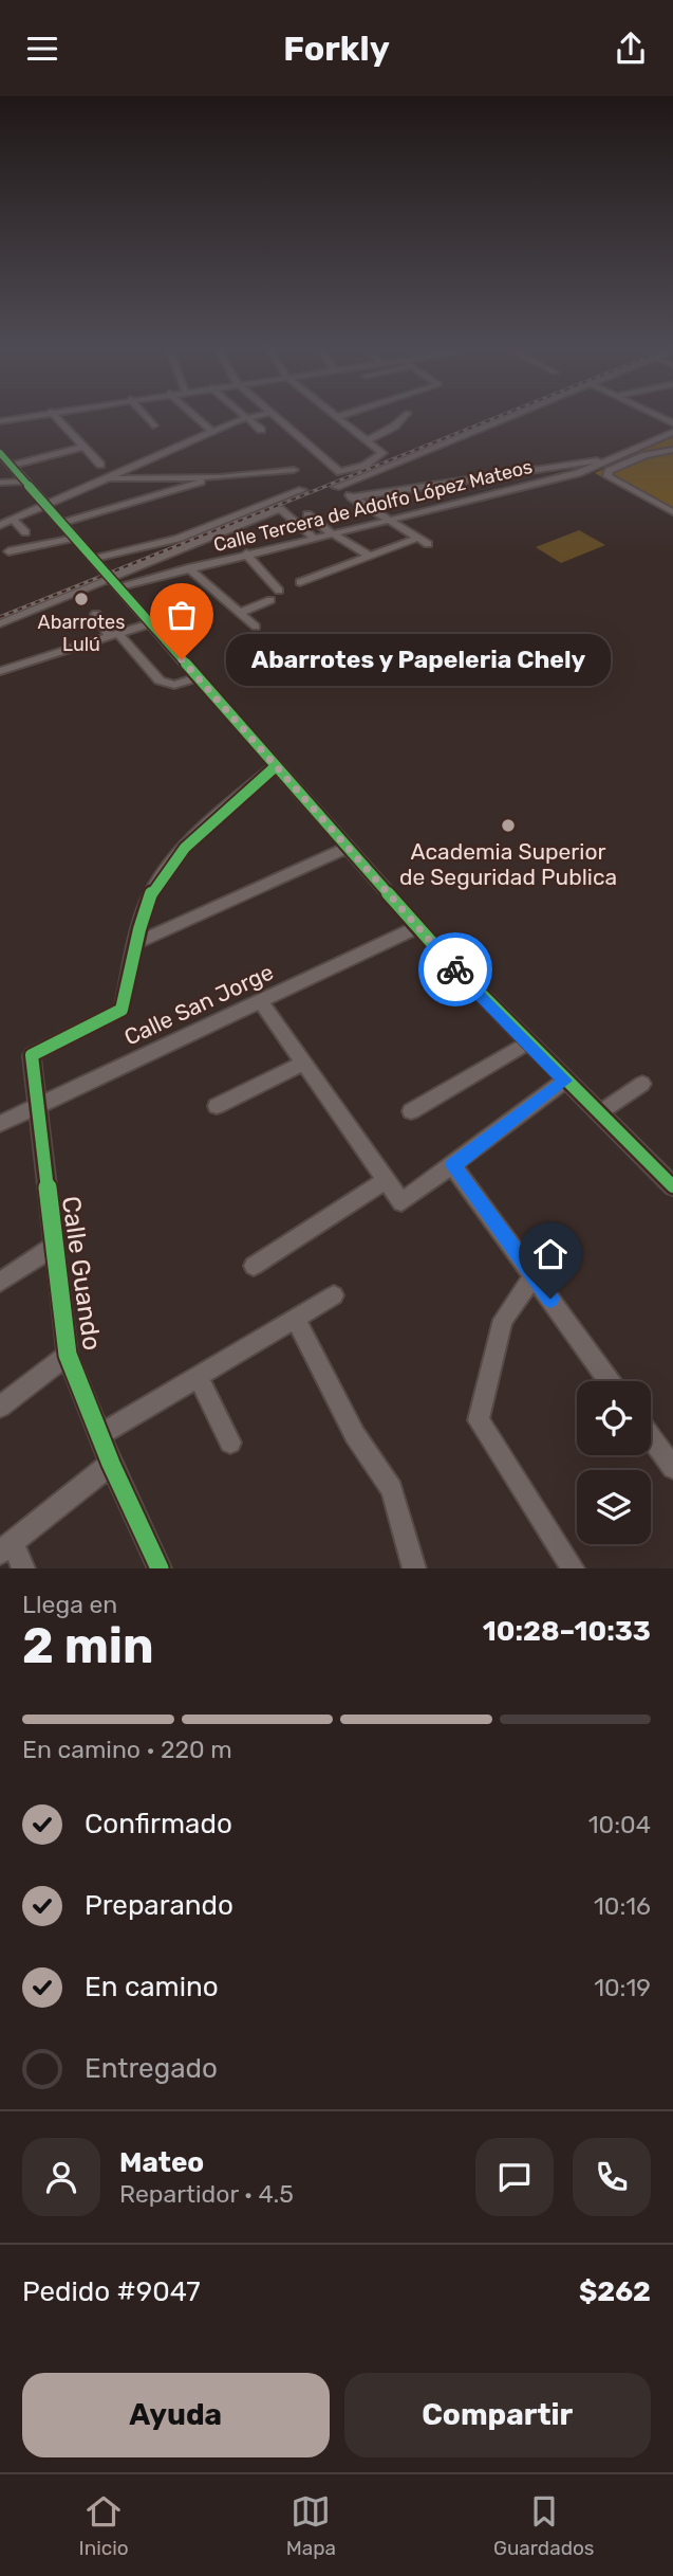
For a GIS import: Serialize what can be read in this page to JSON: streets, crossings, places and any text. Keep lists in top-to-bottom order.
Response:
{
  "streets": {
    "street": ["Calle Tercera de Adolfo López Mateos", "Calle San Jorge", "Calle Guando"]
  },
  "crossings": [
    ["Calle San Jorge", "Calle Guando"]
  ],
  "places": ["Abarrotes Lulú", "Abarrotes y Papeleria Chely", "Academia Superior de Seguridad Publica"],
  "page": {
    "header": "Forkly",
    "bubble": "Abarrotes y Papeleria Chely",
    "heading": ["2 min", "Llega en", "10:28–10:33"],
    "panel": [
      "Mateo",
      "Repartidor · 4.5",
      "Pedido #9047",
      "$262"
    ],
    "bar": "En camino · 220 m",
    "list": [
      ["Confirmado", "10:04"],
      ["Preparando", "10:16"],
      ["En camino", "10:19"],
      "Entregado"
    ],
    "buttons": ["Ayuda", "Compartir"],
    "tabs": ["Inicio", "Mapa", "Guardados"]
  }
}
